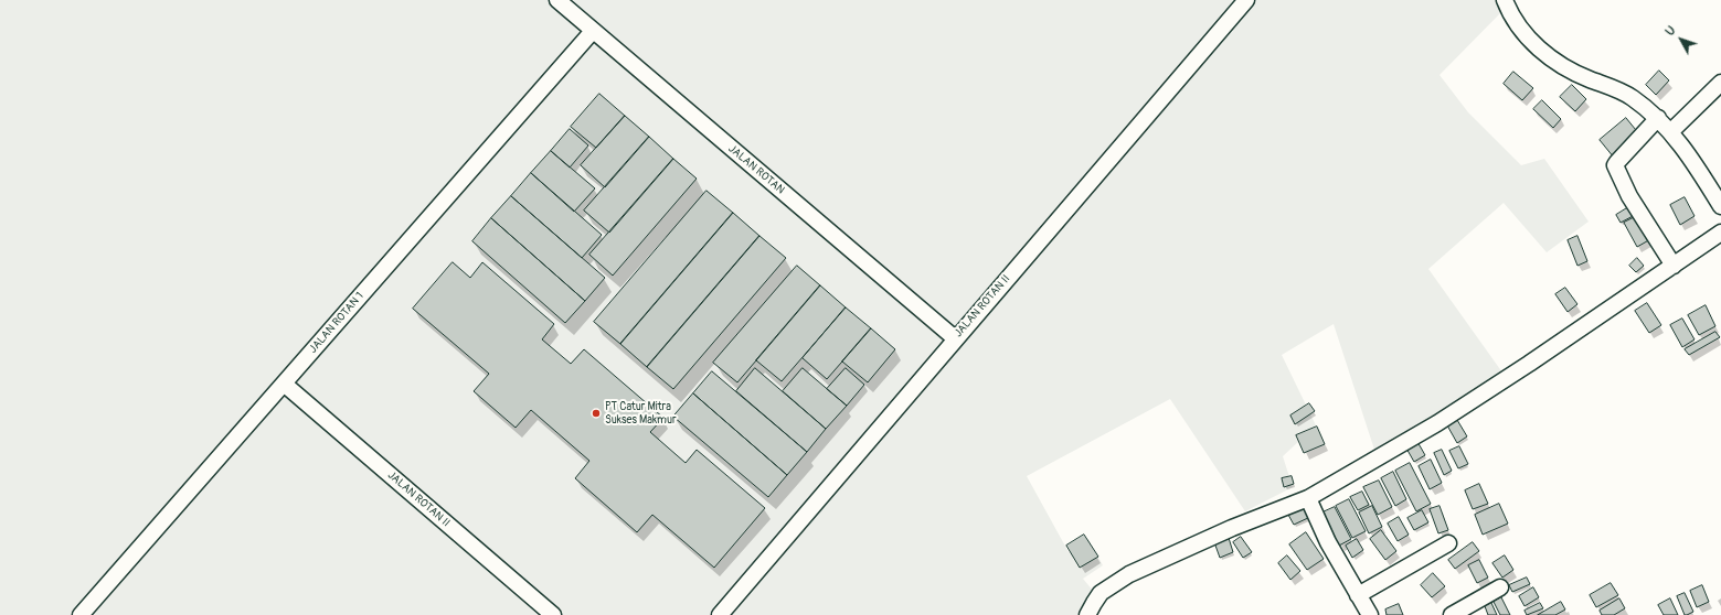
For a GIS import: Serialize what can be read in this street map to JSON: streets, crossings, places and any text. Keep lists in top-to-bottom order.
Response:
{
  "streets": {
    "street": ["JALAN ROTAN", "JALAN ROTAN II", "JALAN ROTAN 1"]
  },
  "crossings": [
    ["JALAN ROTAN", "JALAN ROTAN II"],
    ["JALAN ROTAN", "JALAN ROTAN 1"],
    ["JALAN ROTAN II", "JALAN ROTAN 1"]
  ],
  "places": ["PT Catur Mitra Sukses Makmur"],
  "north": "top left"
}
